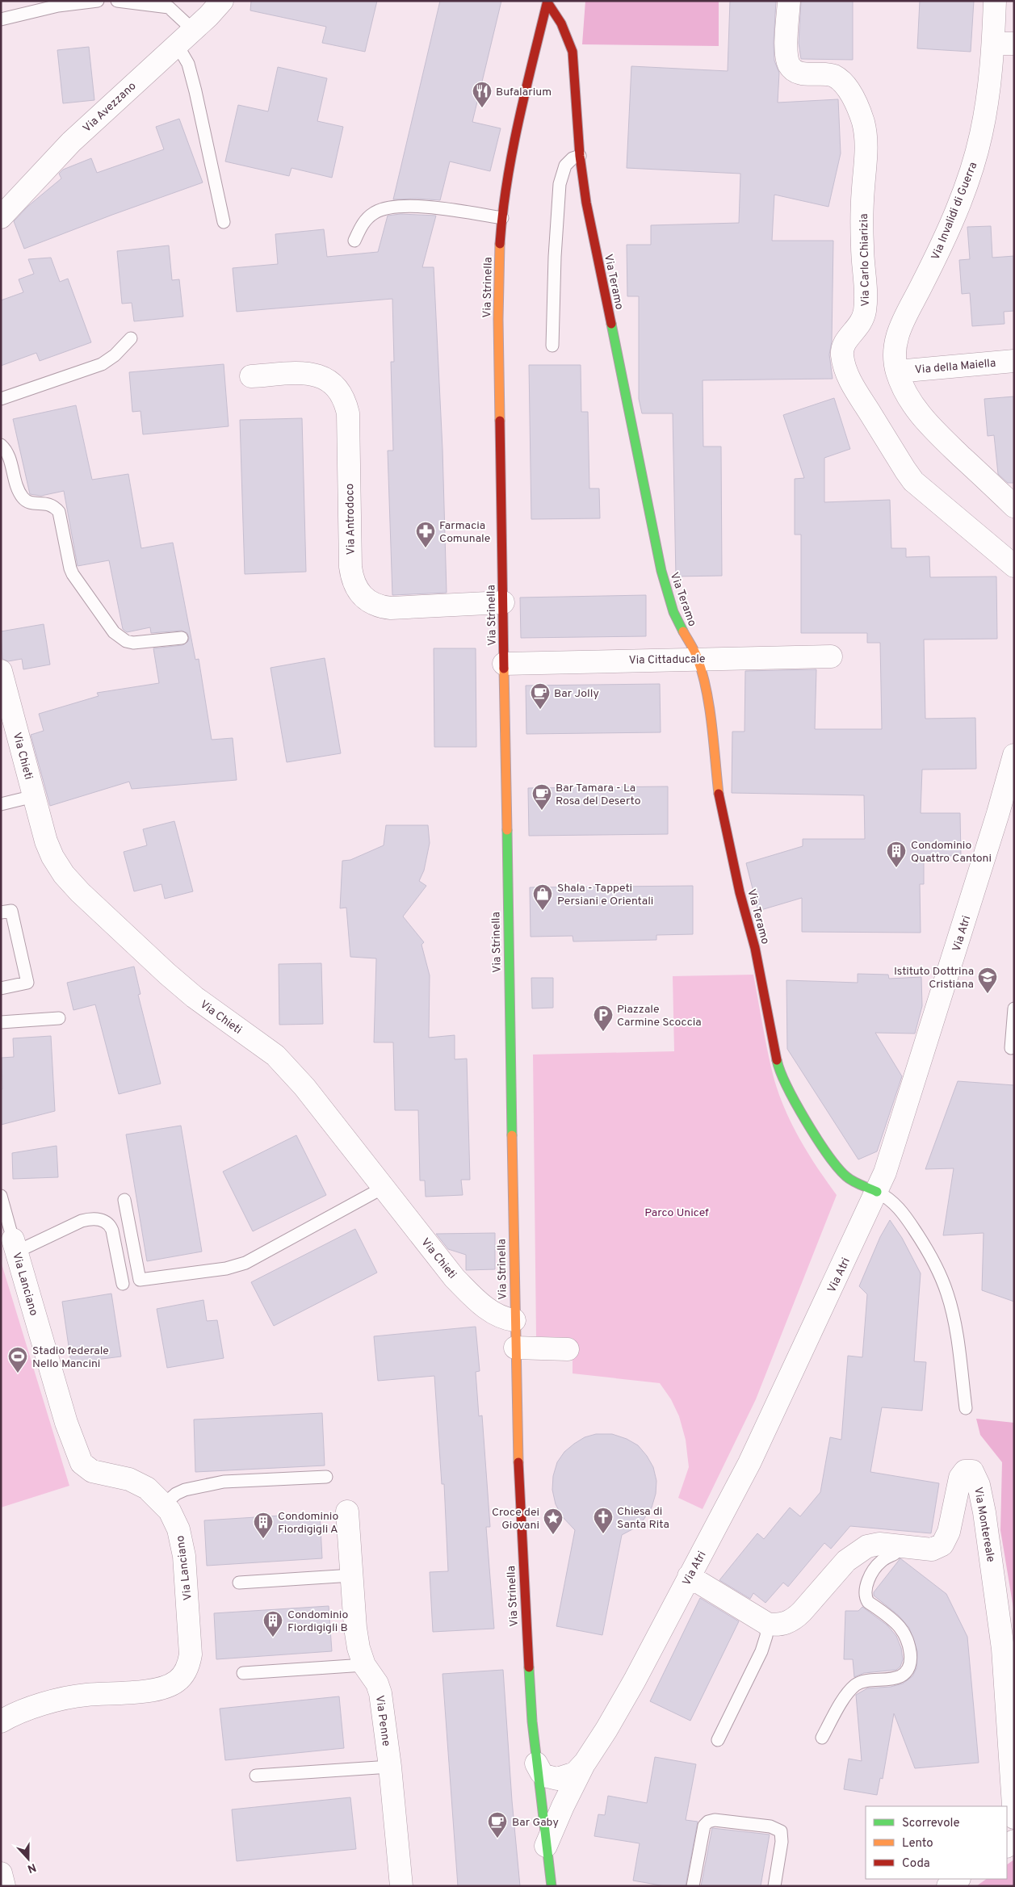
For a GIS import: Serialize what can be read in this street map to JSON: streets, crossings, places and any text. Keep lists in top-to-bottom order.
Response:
{
  "streets": {
    "main road": ["Via Teramo", "Via Strinella"],
    "street": [
      "Via Avezzano",
      "Via Invalidi di Guerra",
      "Via Carlo Chiarizia",
      "Via della Maiella",
      "Via Antrodoco",
      "Via Cittaducale",
      "Via Chieti",
      "Via Atri",
      "Via Lanciano",
      "Via Montereale",
      "Via Penne"
    ]
  },
  "crossings": [
    ["Via Invalidi di Guerra", "Via della Maiella"],
    ["Via Teramo", "Via Strinella"],
    ["Via Teramo", "Via Cittaducale"],
    ["Via Teramo", "Via Atri"],
    ["Via Strinella", "Via Antrodoco"],
    ["Via Strinella", "Via Cittaducale"],
    ["Via Strinella", "Via Chieti"],
    ["Via Strinella", "Via Atri"]
  ],
  "parks": ["Parco Unicef"],
  "places": {
    "restaurant": ["Bufalarium"],
    "pharmacy": ["Farmacia Comunale"],
    "cafe": ["Bar Jolly", "Bar Tamara - La Rosa del Deserto", "Bar Gaby"],
    "building": ["Condominio Quattro Cantoni", "Condominio Fiordigigli A", "Condominio Fiordigigli B"],
    "shop": ["Shala - Tappeti Persiani e Orientali"],
    "school or university": ["Istituto Dottrina Cristiana"],
    "parking": ["Piazzale Carmine Scoccia"],
    "sports": ["Stadio federale Nello Mancini"],
    "church": ["Chiesa di Santa Rita"],
    "place": ["Croce dei Giovani"]
  },
  "legend": ["Scorrevole", "Lento", "Coda"],
  "north": "bottom"
}
